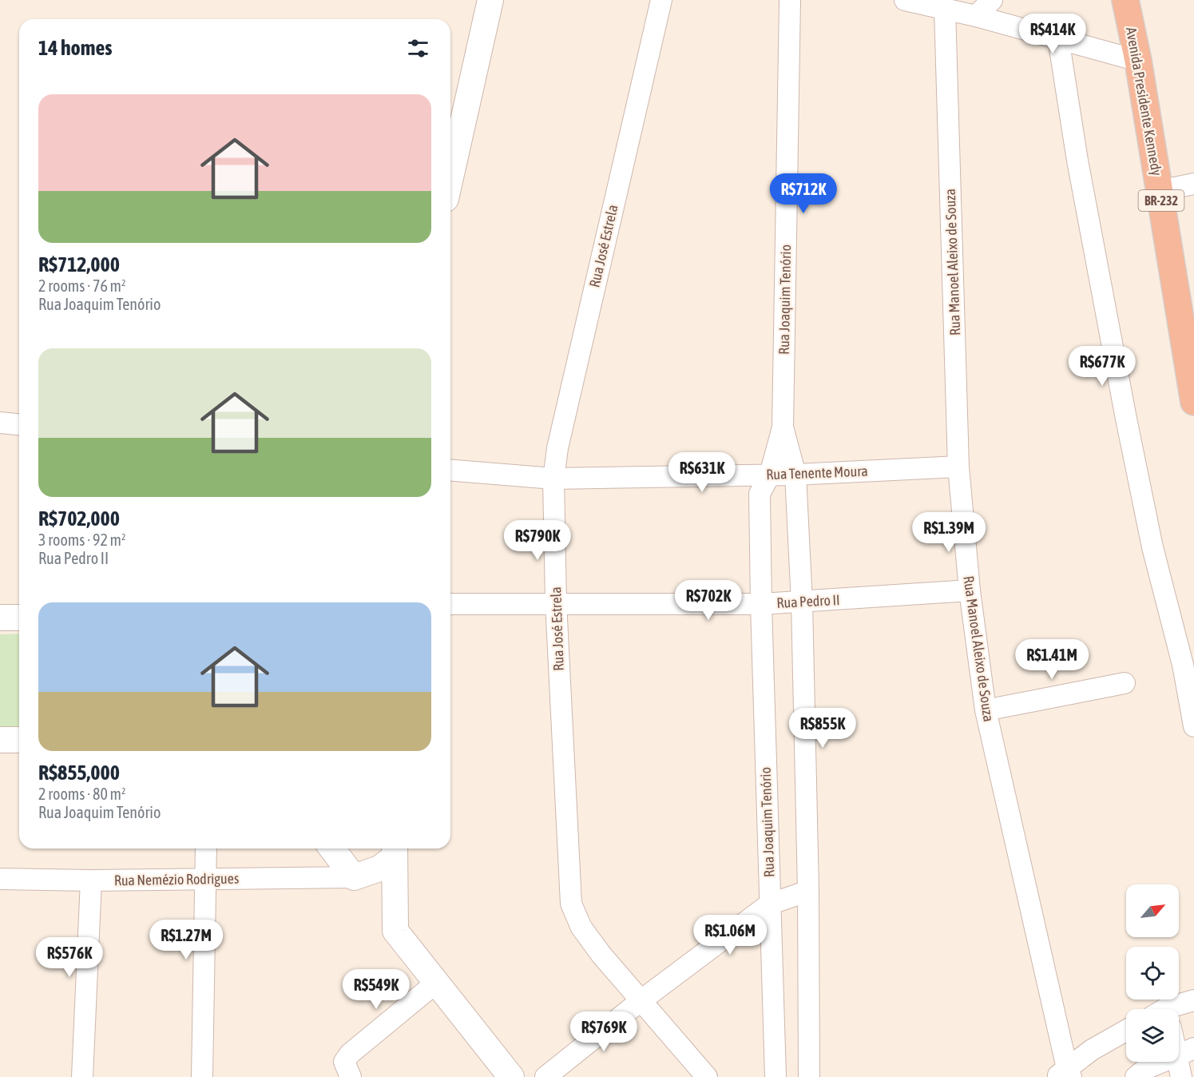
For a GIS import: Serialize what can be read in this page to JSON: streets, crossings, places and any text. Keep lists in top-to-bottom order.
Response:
{
  "streets": {
    "highway": ["Avenida Presidente Kennedy", "BR-232"],
    "street": [
      "Rua José Estrela",
      "Rua Manoel Aleixo de Souza",
      "Rua Joaquim Tenório",
      "Rua Tenente Moura",
      "Rua Pedro II",
      "Rua Nemézio Rodrigues"
    ]
  },
  "crossings": [
    ["Rua José Estrela", "Rua Tenente Moura"],
    ["Rua José Estrela", "Rua Pedro II"],
    ["Rua Manoel Aleixo de Souza", "Rua Tenente Moura"],
    ["Rua Manoel Aleixo de Souza", "Rua Pedro II"],
    ["Rua Joaquim Tenório", "Rua Tenente Moura"],
    ["Rua Joaquim Tenório", "Rua Pedro II"]
  ],
  "north": "top right",
  "page": {
    "price": [
      "R$414K",
      "R$712K",
      "R$677K",
      "R$631K",
      "R$1.39M",
      "R$790K",
      "R$702K",
      "R$1.41M",
      "R$855K",
      "R$1.06M",
      "R$1.27M",
      "R$576K",
      "R$549K",
      "R$769K"
    ],
    "heading": "14 homes",
    "list": [
      {
        "name": "R$712,000",
        "note": "2 rooms · 76 m² · Rua Joaquim Tenório"
      },
      {
        "name": "R$702,000",
        "note": "3 rooms · 92 m² · Rua Pedro II"
      },
      {
        "name": "R$855,000",
        "note": "2 rooms · 80 m² · Rua Joaquim Tenório"
      }
    ]
  }
}
